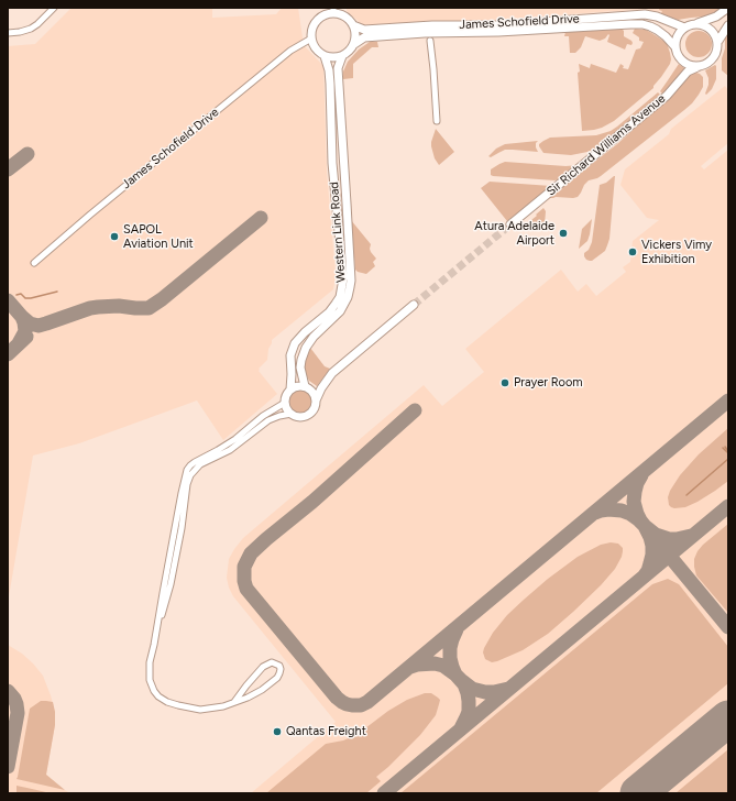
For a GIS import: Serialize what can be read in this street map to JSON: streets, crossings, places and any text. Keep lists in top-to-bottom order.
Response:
{
  "streets": {
    "street": ["James Schofield Drive", "Sir Richard Williams Avenue", "Western Link Road"]
  },
  "crossings": [
    ["James Schofield Drive", "Sir Richard Williams Avenue"],
    ["James Schofield Drive", "Western Link Road"]
  ],
  "places": [
    "Atura Adelaide Airport",
    "SAPOL Aviation Unit",
    "Vickers Vimy Exhibition",
    "Prayer Room",
    "Qantas Freight"
  ]
}
